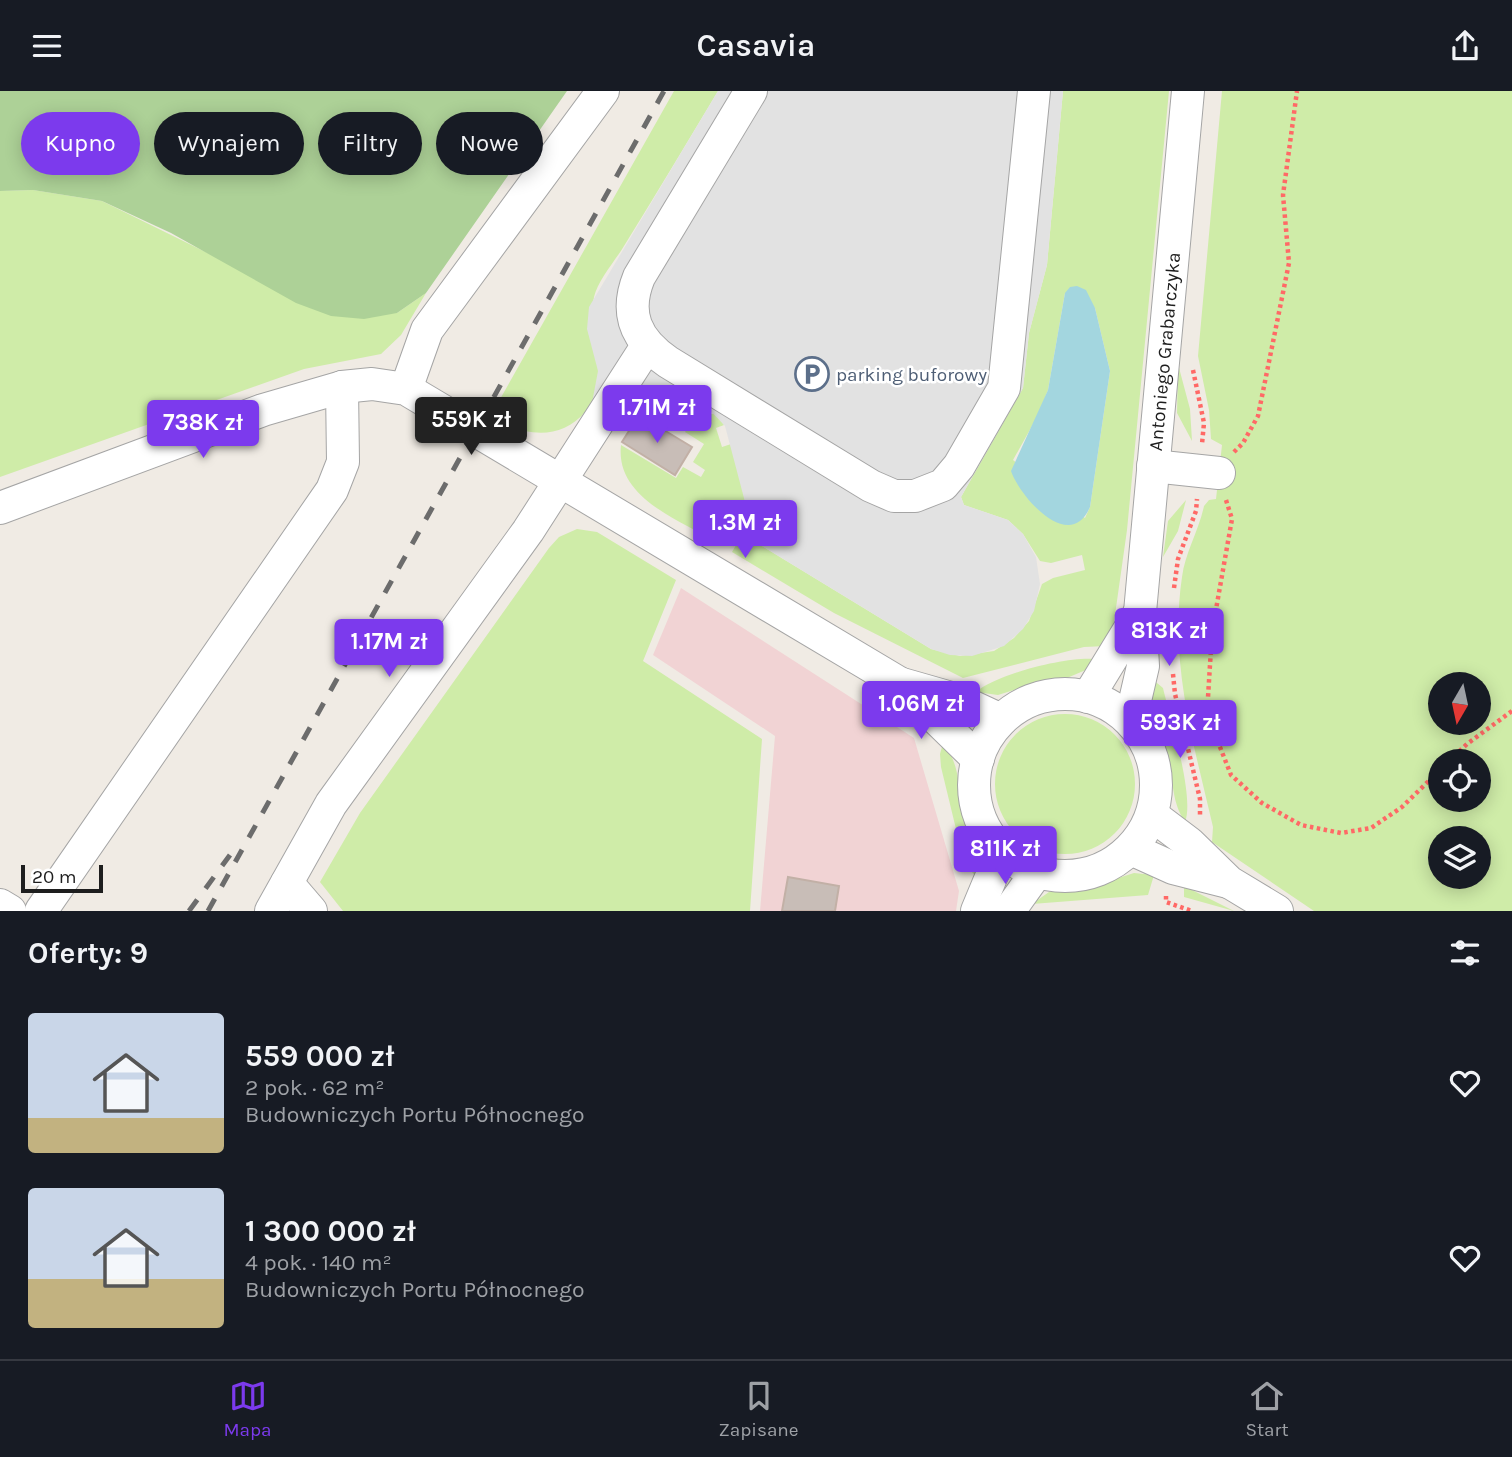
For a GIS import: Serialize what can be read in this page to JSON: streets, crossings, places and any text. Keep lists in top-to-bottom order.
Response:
{
  "streets": {
    "street": ["Antoniego Grabarczyka"]
  },
  "places": {
    "parking": ["parking buforowy"]
  },
  "scale_bar": "20 m",
  "north": "bottom",
  "page": {
    "header": "Casavia",
    "chip": [
      "Kupno",
      "Wynajem",
      "Filtry",
      "Nowe"
    ],
    "price": [
      "1.71M zł",
      "559K zł",
      "738K zł",
      "1.3M zł",
      "813K zł",
      "1.17M zł",
      "1.06M zł",
      "593K zł",
      "811K zł"
    ],
    "scale": "20 m",
    "heading": "Oferty: 9",
    "list": [
      {
        "name": "559 000 zł",
        "note": "2 pok. · 62 m² · Budowniczych Portu Północnego"
      },
      {
        "name": "1 300 000 zł",
        "note": "4 pok. · 140 m² · Budowniczych Portu Północnego"
      }
    ],
    "tabs": ["Mapa", "Zapisane", "Start"]
  }
}
